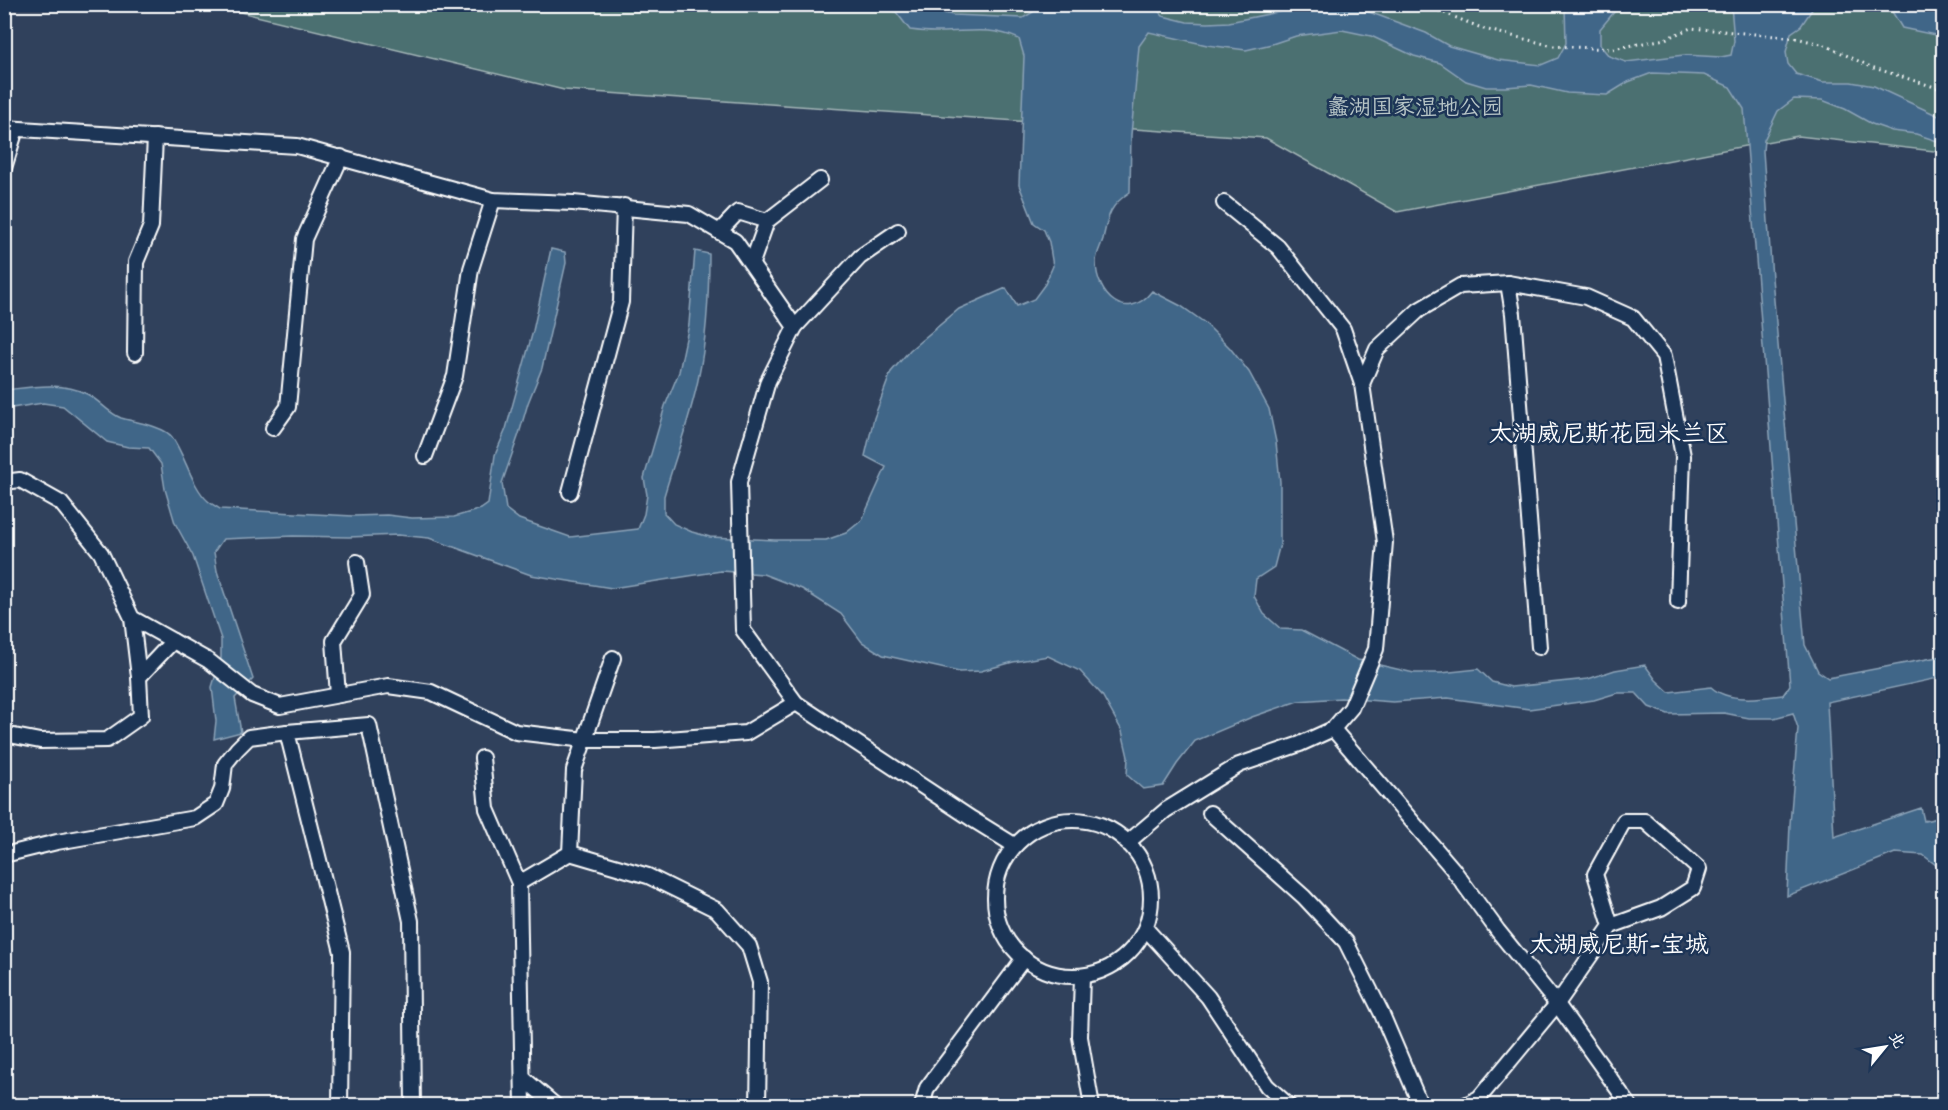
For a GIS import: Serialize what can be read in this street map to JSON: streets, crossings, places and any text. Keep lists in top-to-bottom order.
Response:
{
  "districts": ["太湖威尼斯花园米兰区", "太湖威尼斯-宝城"],
  "parks": ["蠡湖国家湿地公园"],
  "north": "top right"
}
